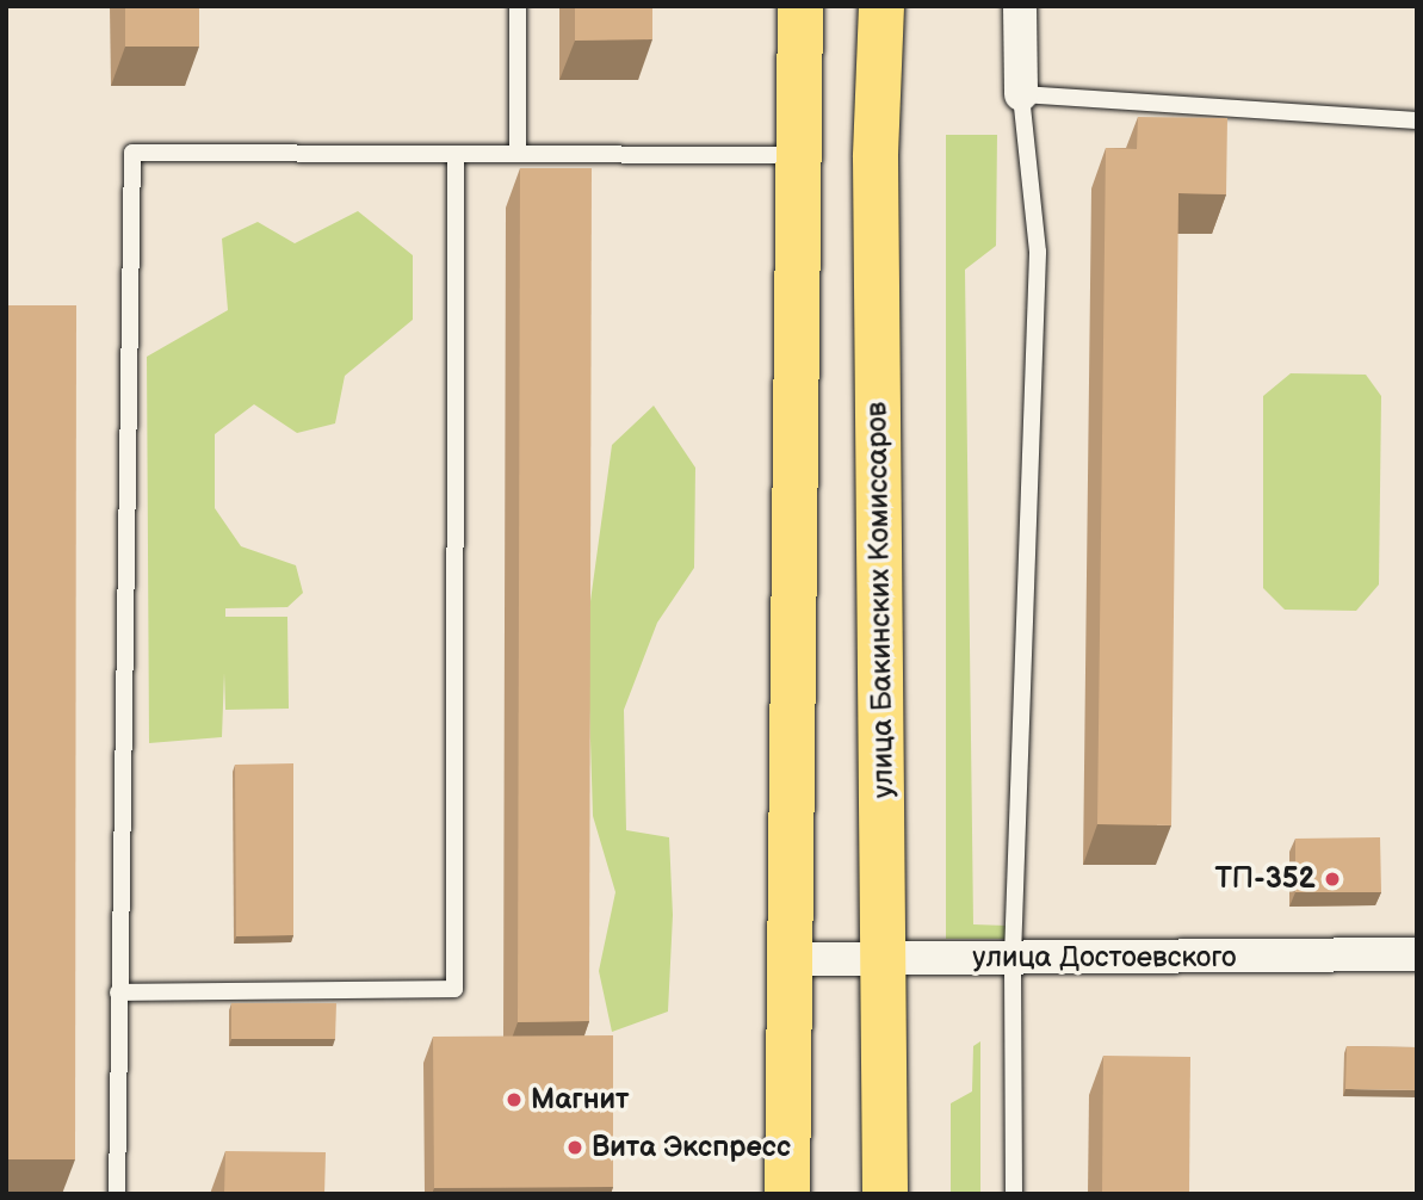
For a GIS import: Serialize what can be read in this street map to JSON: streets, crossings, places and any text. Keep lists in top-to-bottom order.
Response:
{
  "streets": {
    "main road": ["улица Бакинских Комиссаров"],
    "street": ["улица Достоевского"]
  },
  "crossings": [
    ["улица Бакинских Комиссаров", "улица Достоевского"]
  ],
  "places": ["ТП-352", "Магнит", "Вита Экспресс"]
}
